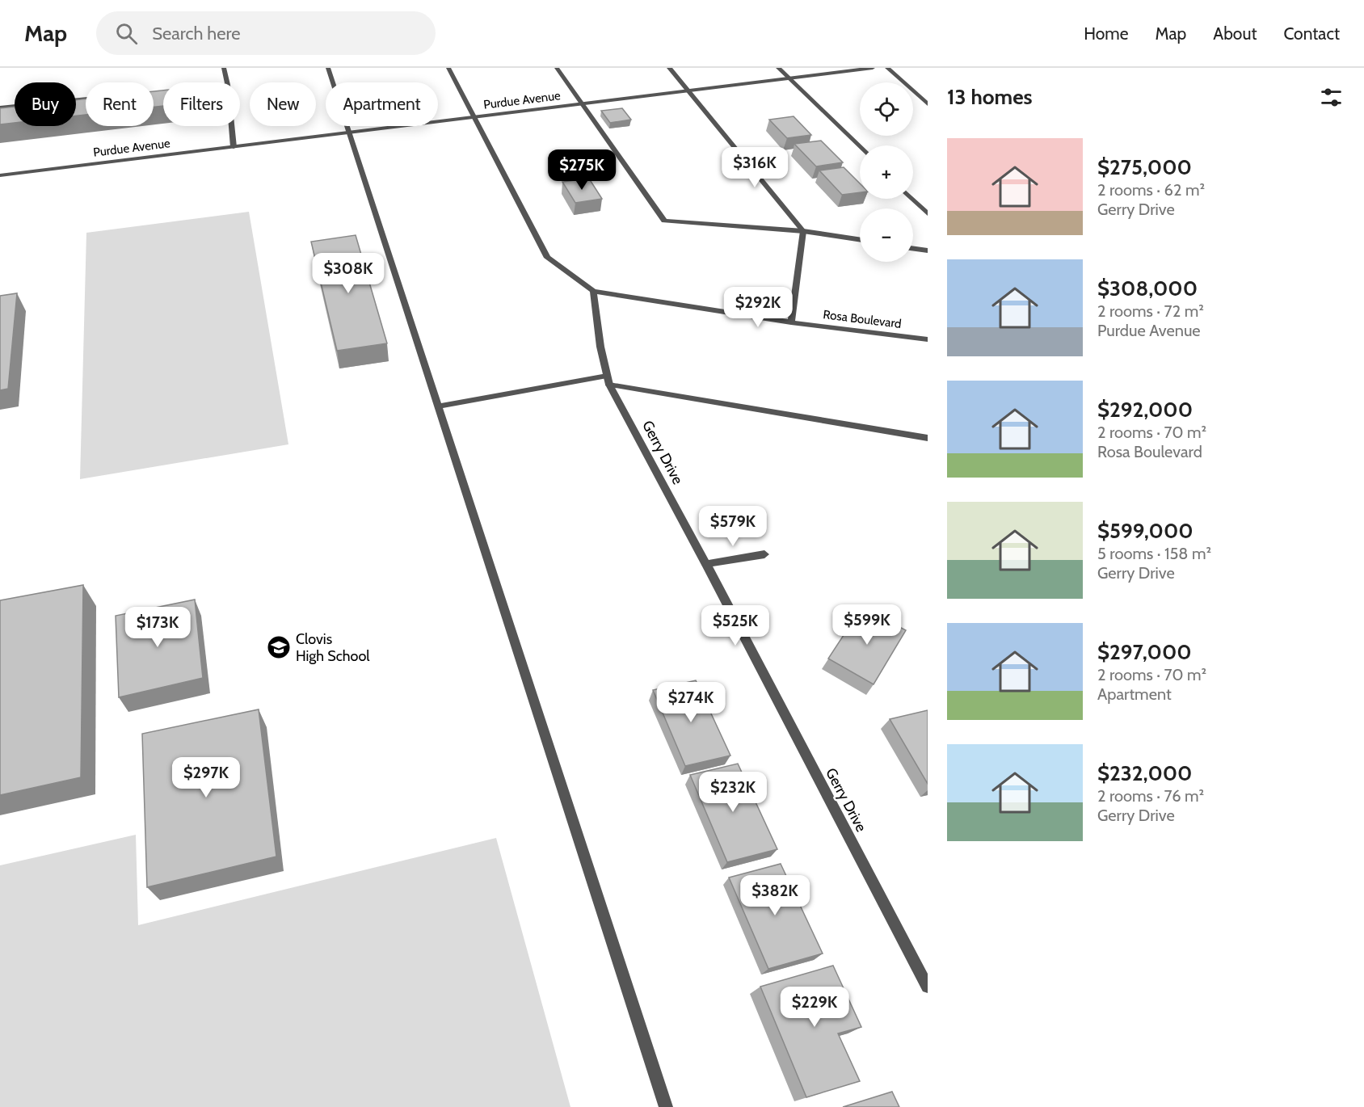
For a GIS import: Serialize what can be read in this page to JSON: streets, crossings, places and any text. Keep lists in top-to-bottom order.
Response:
{
  "streets": {
    "street": ["Purdue Avenue", "Rosa Boulevard", "Gerry Drive"]
  },
  "crossings": [
    ["Rosa Boulevard", "Gerry Drive"]
  ],
  "places": {
    "school or university": ["Clovis High School"]
  },
  "page": {
    "header": "Map",
    "search": "Search here",
    "nav": [
      "Home",
      "Map",
      "About",
      "Contact"
    ],
    "heading": "13 homes",
    "map_buttons": ["+", "−"],
    "chip": [
      "Buy",
      "Rent",
      "Filters",
      "New",
      "Apartment"
    ],
    "list": [
      {
        "name": "$275,000",
        "note": "2 rooms · 62 m² · Gerry Drive"
      },
      {
        "name": "$308,000",
        "note": "2 rooms · 72 m² · Purdue Avenue"
      },
      {
        "name": "$292,000",
        "note": "2 rooms · 70 m² · Rosa Boulevard"
      },
      {
        "name": "$599,000",
        "note": "5 rooms · 158 m² · Gerry Drive"
      },
      {
        "name": "$297,000",
        "note": "2 rooms · 70 m² · Apartment"
      },
      {
        "name": "$232,000",
        "note": "2 rooms · 76 m² · Gerry Drive"
      }
    ],
    "price": [
      "$316K",
      "$275K",
      "$308K",
      "$292K",
      "$579K",
      "$599K",
      "$525K",
      "$173K",
      "$274K",
      "$297K",
      "$232K",
      "$382K",
      "$229K"
    ]
  }
}
